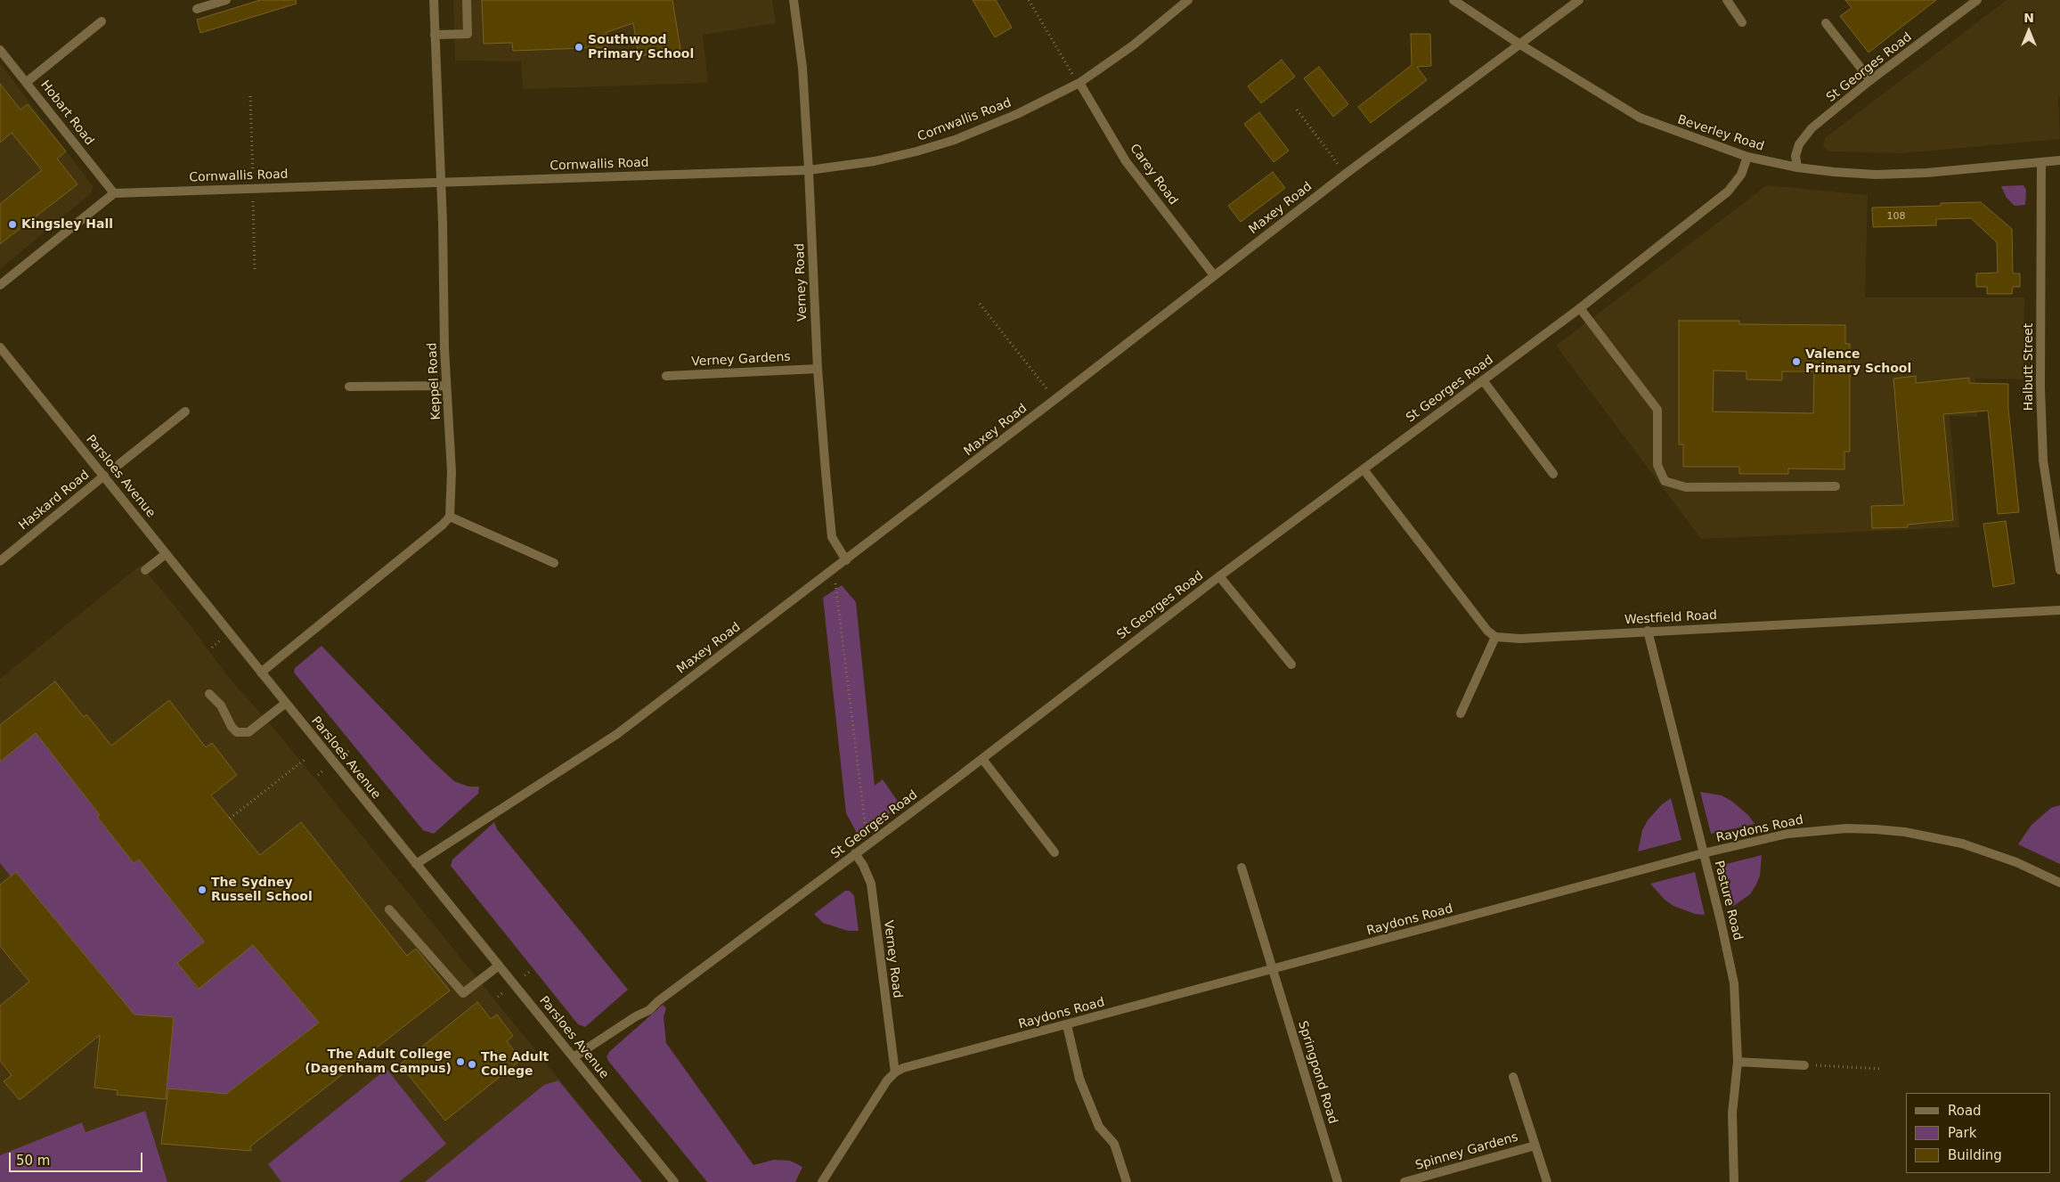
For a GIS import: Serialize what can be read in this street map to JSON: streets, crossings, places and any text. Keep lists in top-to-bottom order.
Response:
{
  "streets": {
    "street": [
      "St Georges Road",
      "Hobart Road",
      "Cornwallis Road",
      "Beverley Road",
      "Carey Road",
      "Maxey Road",
      "Verney Road",
      "Verney Gardens",
      "Halbutt Street",
      "Keppel Road",
      "Parsloes Avenue",
      "Haskard Road",
      "Westfield Road",
      "Raydons Road",
      "Pasture Road",
      "Springpond Road",
      "Spinney Gardens"
    ]
  },
  "crossings": [
    ["St Georges Road", "Beverley Road"],
    ["St Georges Road", "Verney Road"],
    ["St Georges Road", "Parsloes Avenue"],
    ["Hobart Road", "Cornwallis Road"],
    ["Cornwallis Road", "Carey Road"],
    ["Cornwallis Road", "Verney Road"],
    ["Cornwallis Road", "Keppel Road"],
    ["Beverley Road", "Maxey Road"],
    ["Beverley Road", "Halbutt Street"],
    ["Carey Road", "Maxey Road"],
    ["Maxey Road", "Verney Road"],
    ["Maxey Road", "Parsloes Avenue"],
    ["Verney Road", "Verney Gardens"],
    ["Verney Road", "Raydons Road"],
    ["Parsloes Avenue", "Haskard Road"],
    ["Westfield Road", "Pasture Road"],
    ["Raydons Road", "Pasture Road"],
    ["Raydons Road", "Springpond Road"]
  ],
  "places": [
    "Southwood Primary School",
    "Kingsley Hall",
    "Valence Primary School",
    "The Sydney Russell School",
    "The Adult College (Dagenham Campus)",
    "The Adult College"
  ],
  "house_numbers": ["108"],
  "legend": ["Road", "Park", "Building"],
  "scale_bar": "50 m",
  "north": "top"
}
